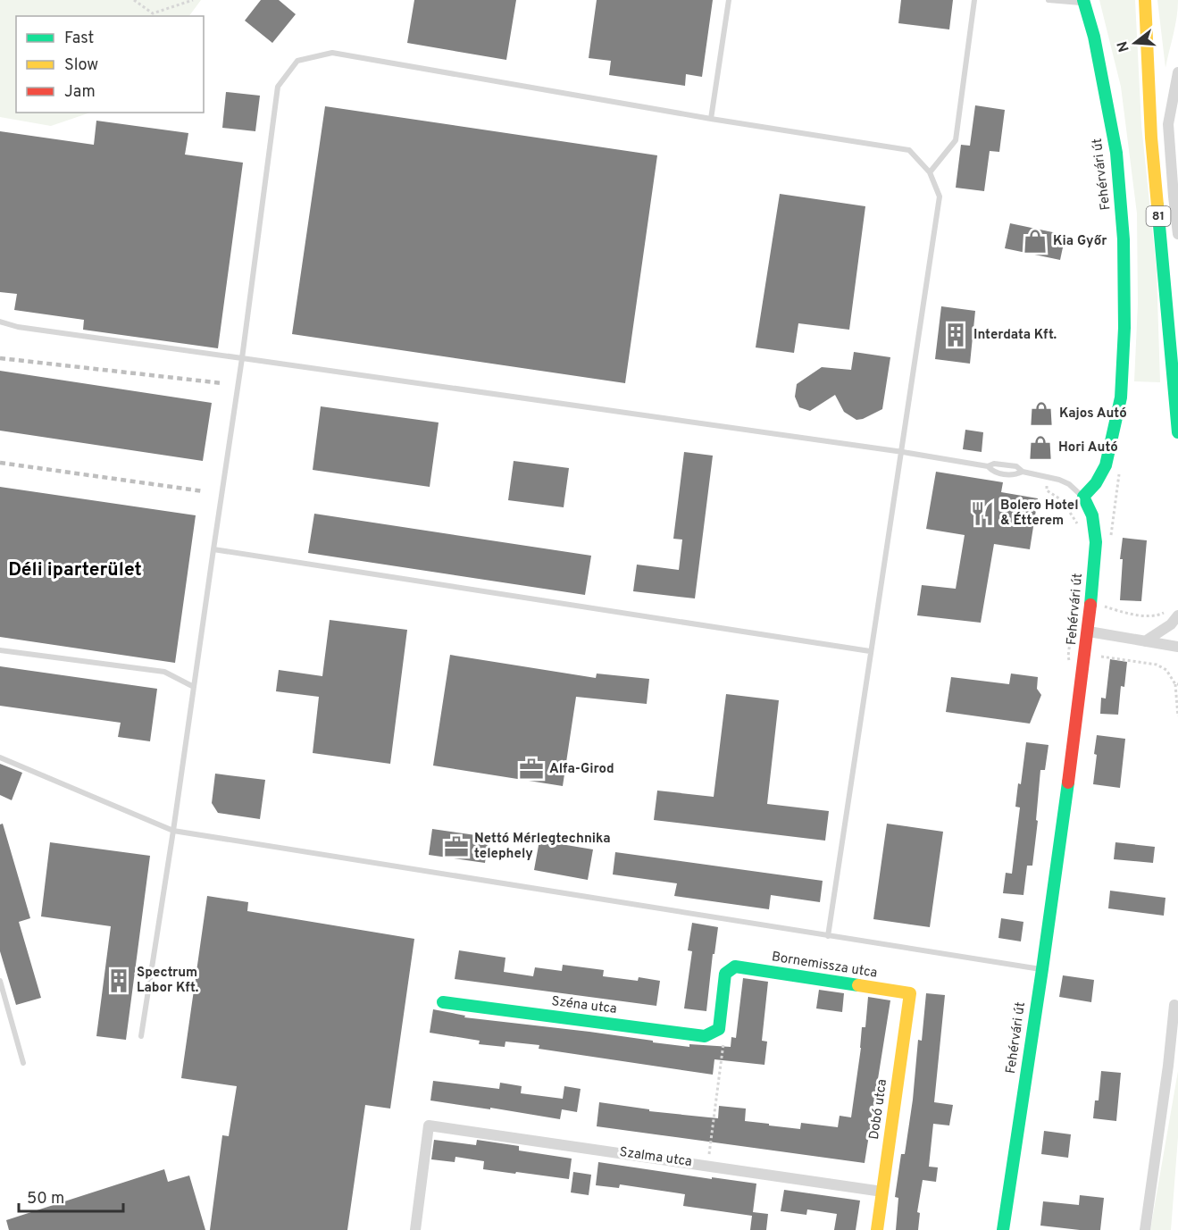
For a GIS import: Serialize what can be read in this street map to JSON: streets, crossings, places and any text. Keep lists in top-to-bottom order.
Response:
{
  "streets": {
    "street": [
      "Fehérvári út",
      "81",
      "Bornemissza utca",
      "Széna utca",
      "Dobó utca",
      "Szalma utca"
    ]
  },
  "crossings": [
    ["Bornemissza utca", "Széna utca"],
    ["Bornemissza utca", "Dobó utca"],
    ["Dobó utca", "Szalma utca"]
  ],
  "districts": ["Déli iparterület"],
  "places": {
    "shop": ["Kia Győr", "Kajos Autó", "Hori Autó"],
    "building": ["Interdata Kft.", "Spectrum Labor Kft."],
    "restaurant": ["Bolero Hotel & Étterem"],
    "office": ["Alfa-Girod", "Nettó Mérlegtechnika telephely"]
  },
  "legend": ["Fast", "Slow", "Jam"],
  "scale_bar": "50 m",
  "north": "left"
}
